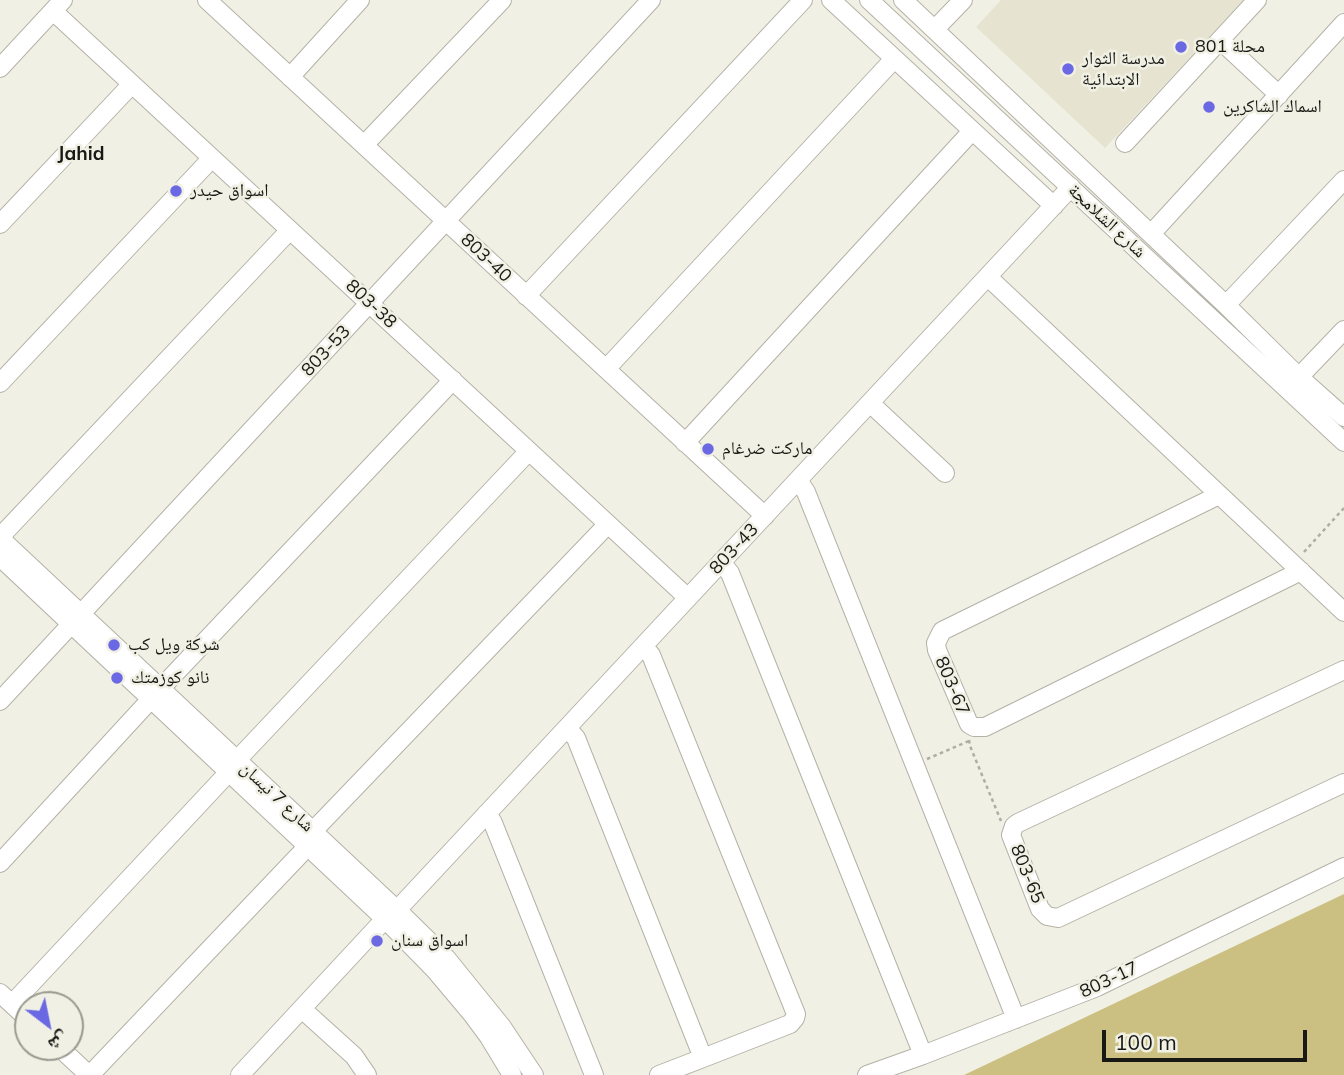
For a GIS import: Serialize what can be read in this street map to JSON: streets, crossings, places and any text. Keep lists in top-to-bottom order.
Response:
{
  "streets": {
    "street": [
      "شارع الشلامجة",
      "803-40",
      "803-38",
      "803-53",
      "803-43",
      "803-67",
      "شارع 7 نيسان",
      "803-65",
      "803-17"
    ]
  },
  "crossings": [
    ["شارع الشلامجة", "803-43"],
    ["803-40", "803-53"],
    ["803-40", "803-43"],
    ["803-38", "803-53"],
    ["803-38", "803-43"],
    ["803-53", "شارع 7 نيسان"],
    ["803-43", "شارع 7 نيسان"]
  ],
  "districts": ["Jahid"],
  "places": [
    "محلة 801",
    "مدرسة الثوار الابتدائية",
    "اسماك الشاكرين",
    "اسواق حيدر",
    "ماركت ضرغام",
    "شركة ويل كب",
    "نانو كوزمتك",
    "اسواق سنان"
  ],
  "scale_bar": "100 m",
  "north": "bottom right"
}
